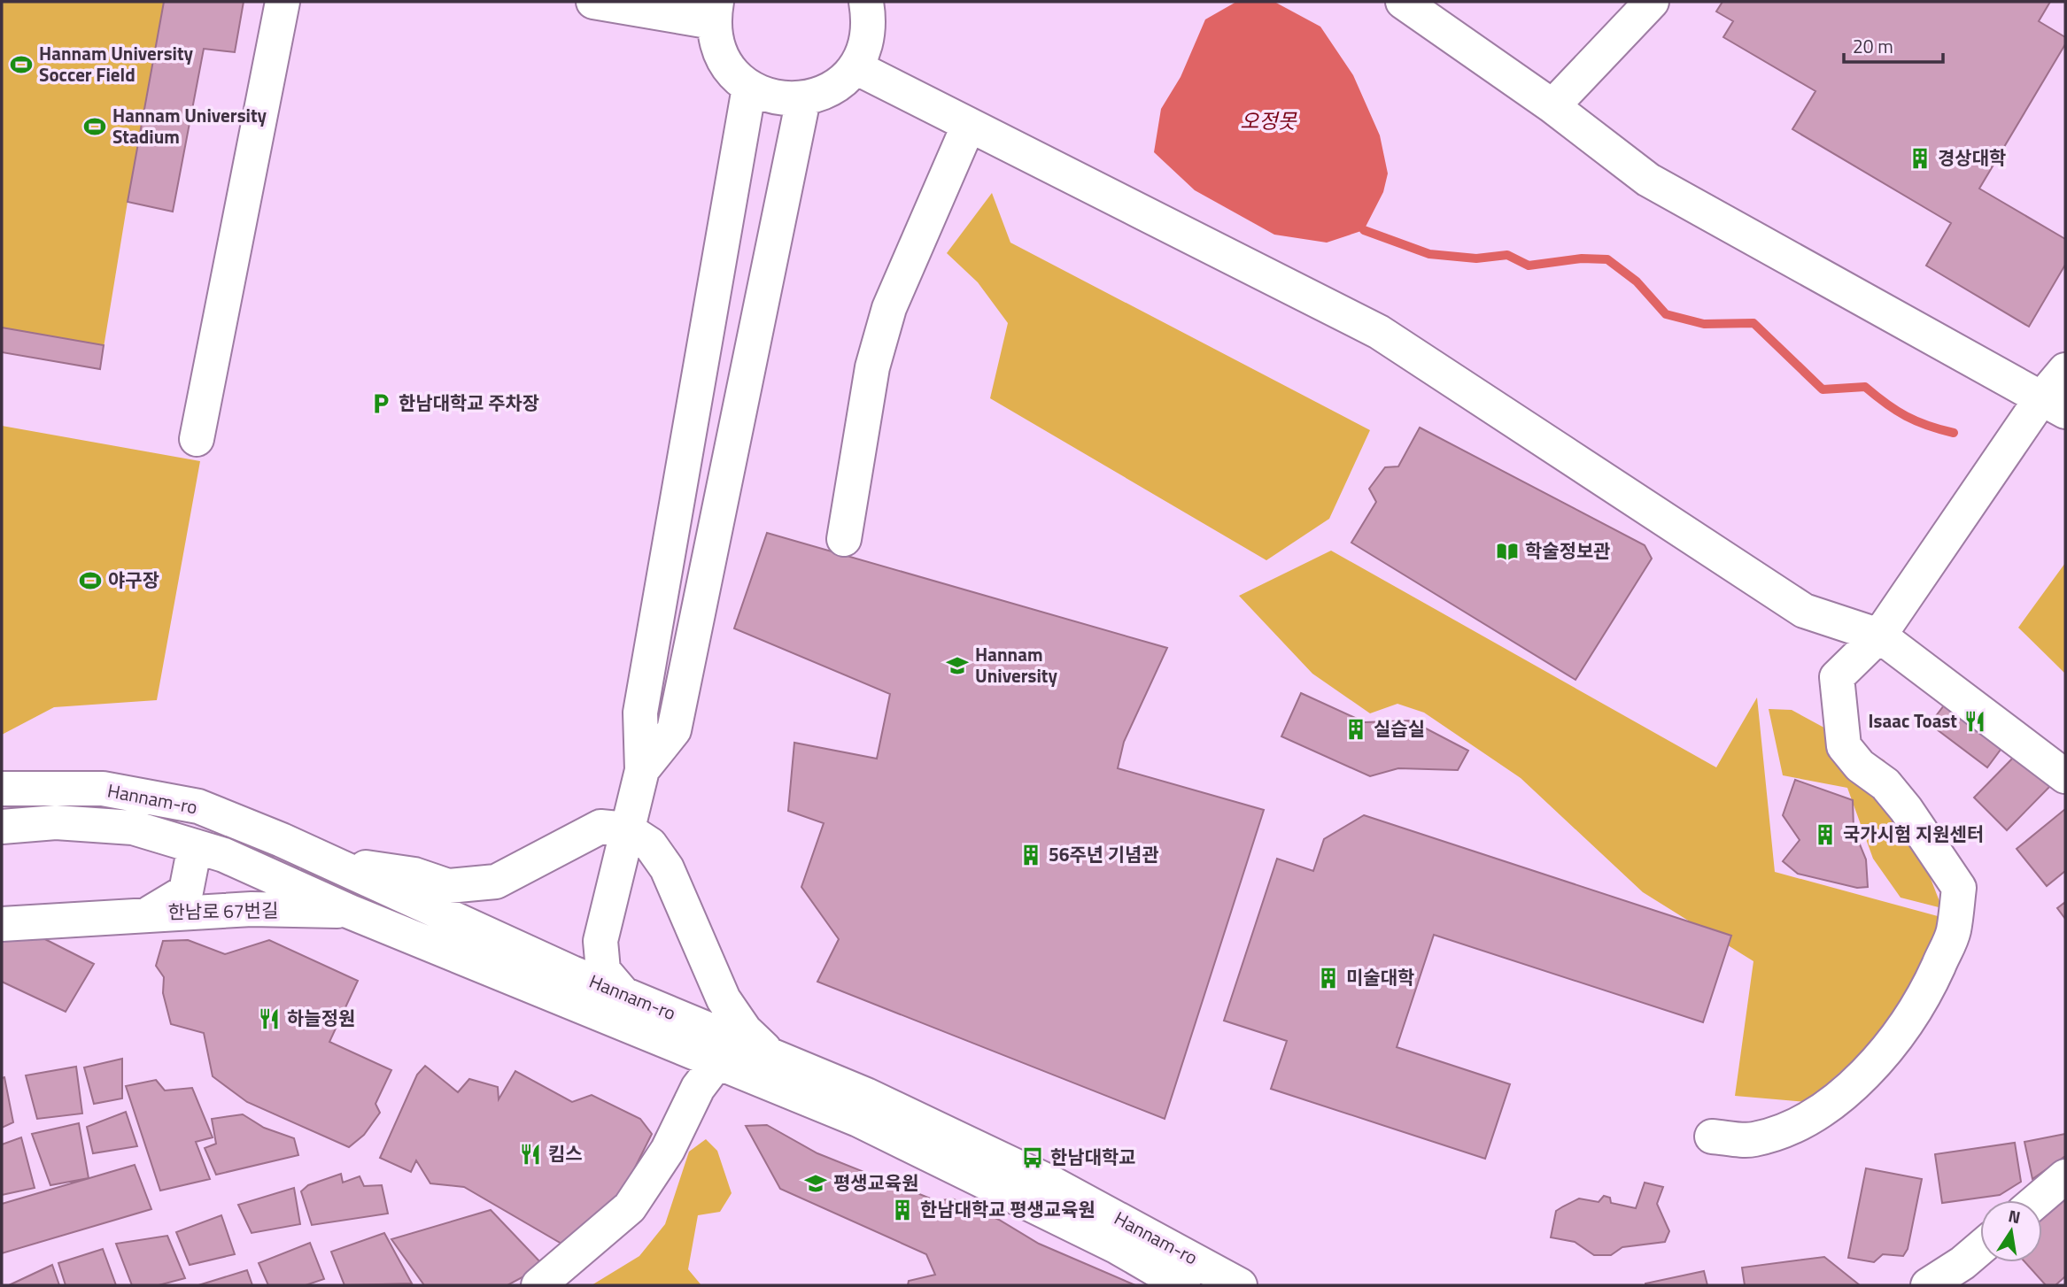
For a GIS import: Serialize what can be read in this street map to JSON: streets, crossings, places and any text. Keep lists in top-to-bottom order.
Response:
{
  "streets": {
    "street": ["Hannam-ro", "한남로 67번길"]
  },
  "crossings": [
    ["Hannam-ro", "한남로 67번길"]
  ],
  "water": ["오정못"],
  "places": {
    "sports": ["Hannam University Soccer Field", "Hannam University Stadium", "야구장"],
    "building": [
      "경상대학",
      "실습실",
      "국가시험 지원센터",
      "56주년 기념관",
      "미술대학",
      "한남대학교 평생교육원"
    ],
    "parking": ["한남대학교 주차장"],
    "library": ["학술정보관"],
    "school or university": ["Hannam University", "평생교육원"],
    "restaurant": ["Isaac Toast", "하늘정원", "킴스"],
    "bus stop": ["한남대학교"]
  },
  "scale_bar": "20 m",
  "north": "top"
}
